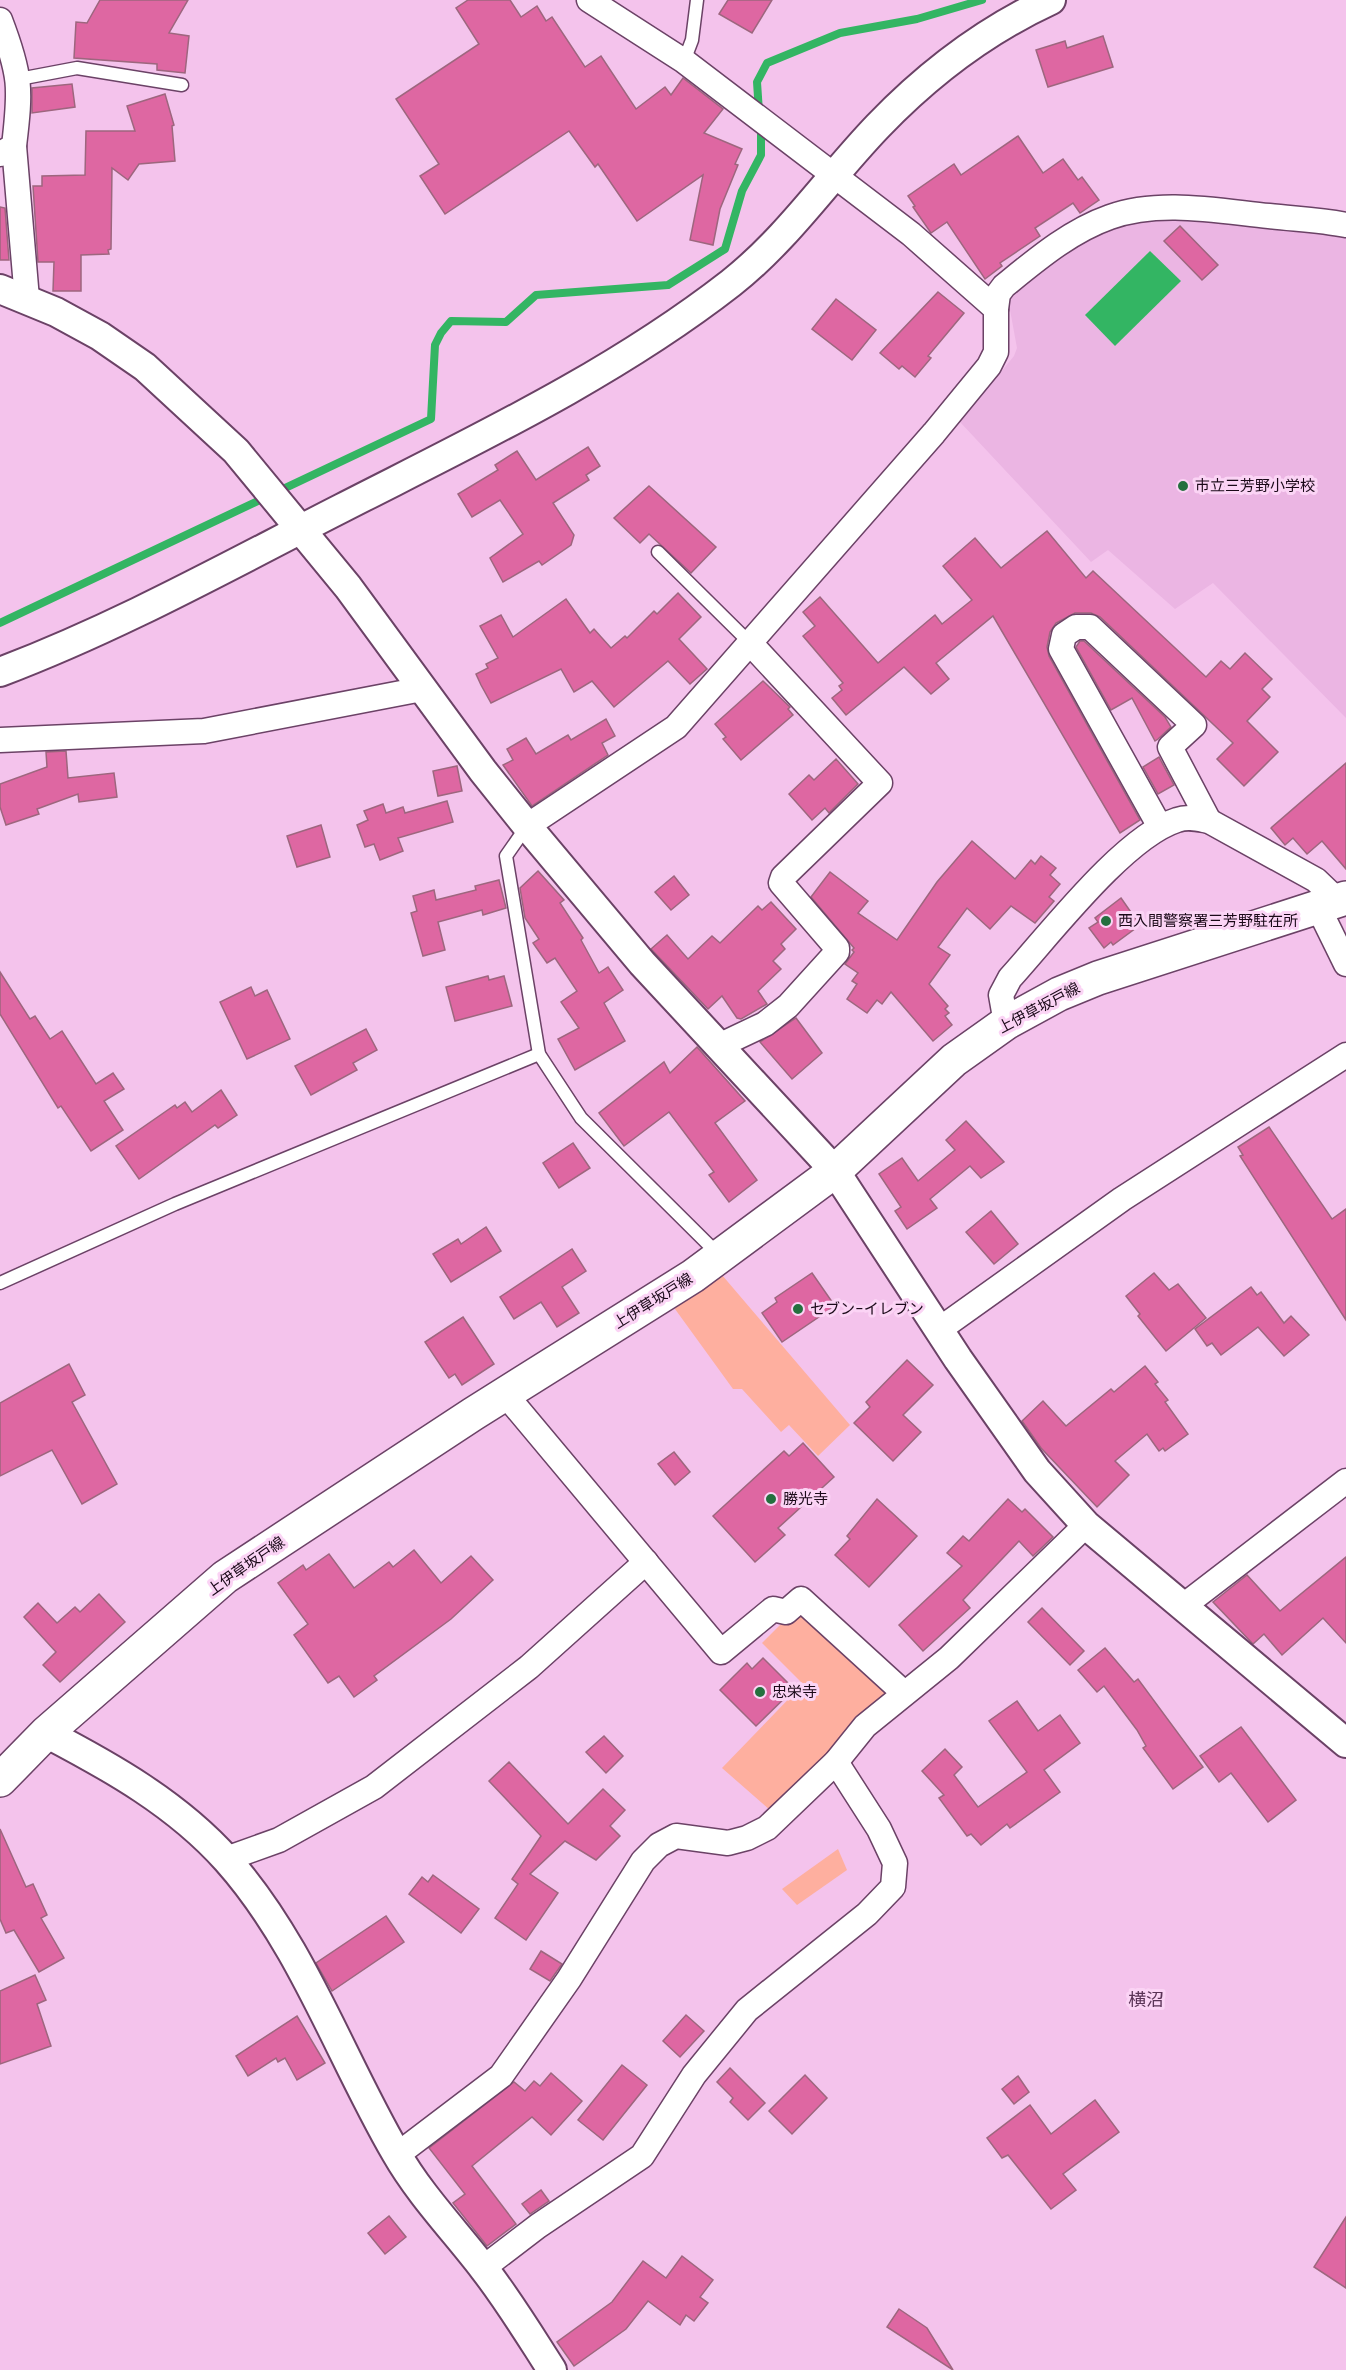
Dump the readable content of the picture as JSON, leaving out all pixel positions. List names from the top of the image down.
{
  "streets": {
    "main road": ["上伊草坂戸線"]
  },
  "districts": ["横沼"],
  "places": [
    "市立三芳野小学校",
    "西入間警察署三芳野駐在所",
    "セブン-イレブン",
    "勝光寺",
    "忠栄寺"
  ]
}
